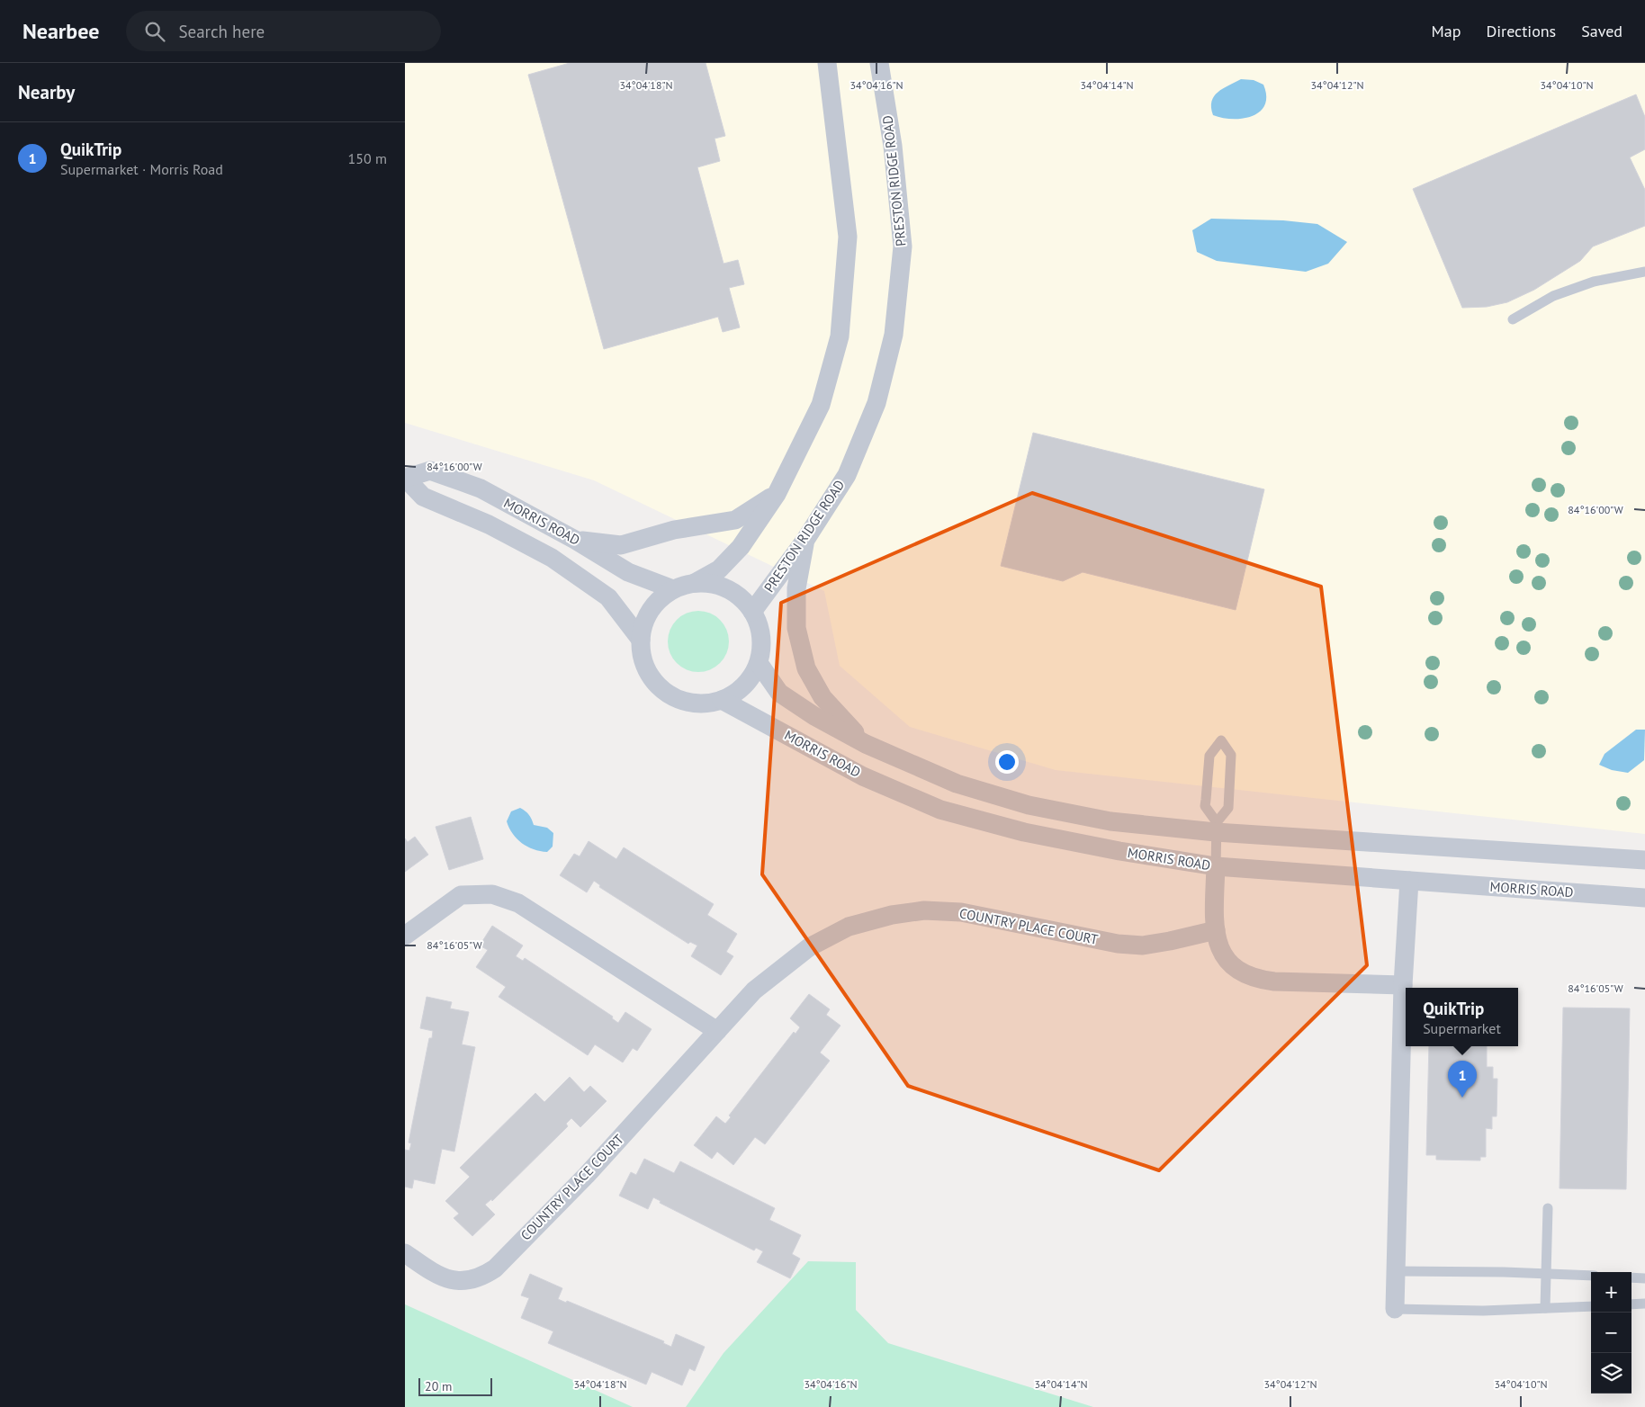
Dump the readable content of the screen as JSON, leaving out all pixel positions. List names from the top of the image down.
{
  "streets": {
    "street": ["PRESTON RIDGE ROAD", "MORRIS ROAD", "COUNTRY PLACE COURT"]
  },
  "crossings": [
    ["PRESTON RIDGE ROAD", "MORRIS ROAD"]
  ],
  "scale_bar": "20 m",
  "page": {
    "header": "Nearbee",
    "search": "Search here",
    "nav": ["Map", "Directions", "Saved"],
    "heading": "Nearby",
    "list": [
      {
        "mark": "1",
        "name": "QuikTrip",
        "note": "Supermarket · Morris Road",
        "value": "150 m"
      }
    ],
    "popup": ["QuikTrip", "Supermarket"],
    "pins": "1",
    "map_buttons": ["+", "−"],
    "scale": "20 m"
  },
  "coordinates": [
    "34°04'18\"N",
    "34°04'16\"N",
    "34°04'14\"N",
    "34°04'12\"N",
    "34°04'10\"N",
    "84°16'00\"W",
    "84°16'05\"W"
  ]
}
